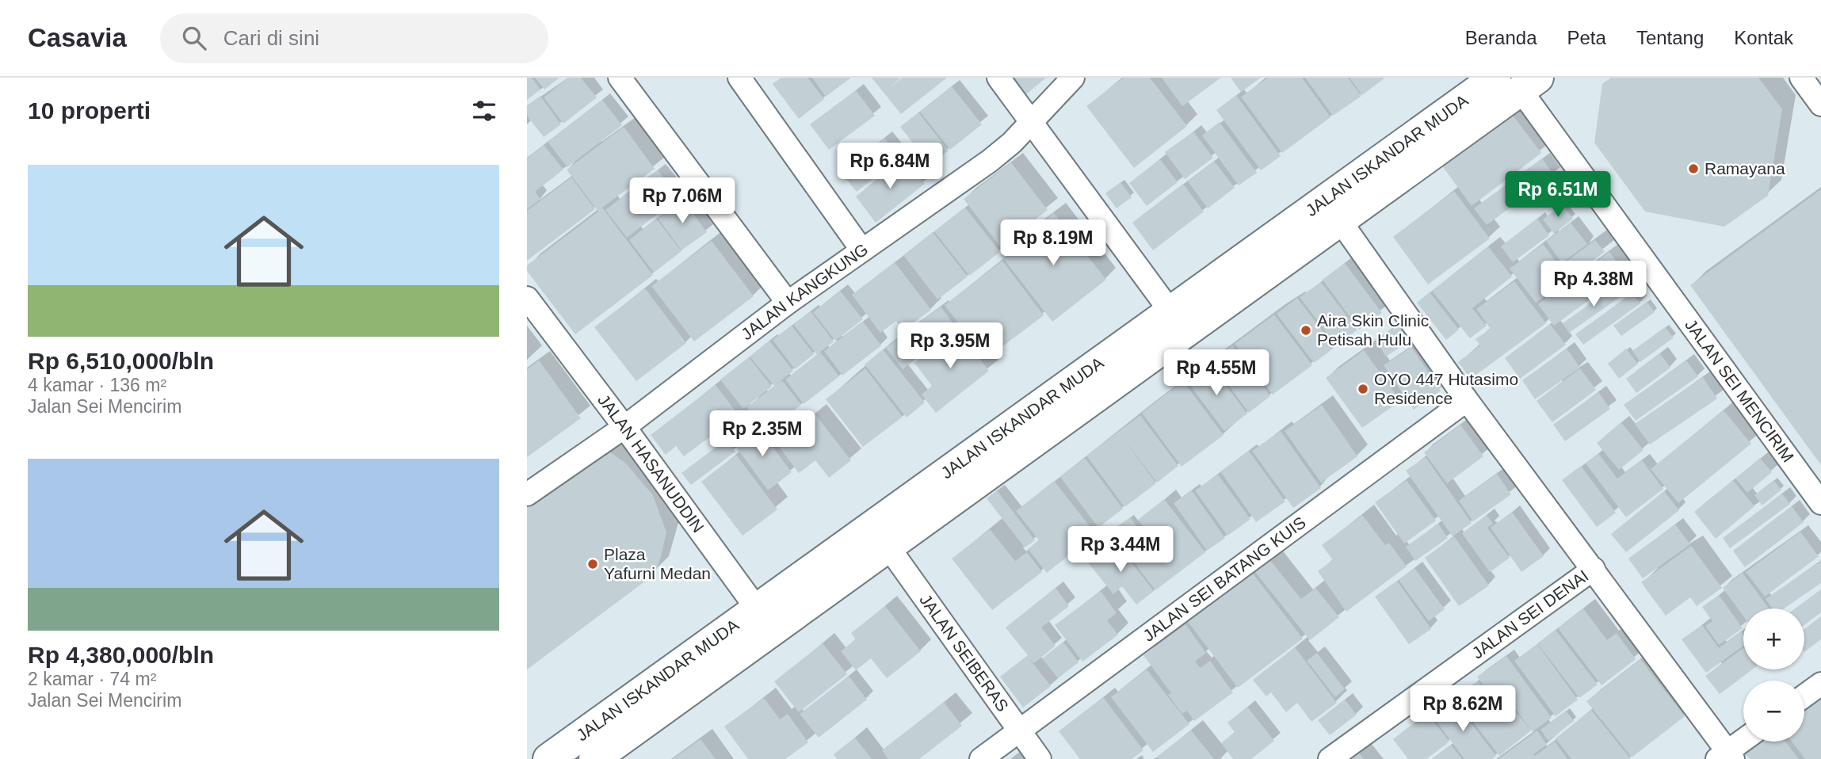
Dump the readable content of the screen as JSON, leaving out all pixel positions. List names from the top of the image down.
{
  "streets": {
    "main road": ["JALAN ISKANDAR MUDA"],
    "street": [
      "JALAN KANGKUNG",
      "JALAN SEI MENCIRIM",
      "JALAN HASANUDDIN",
      "JALAN SEI BATANG KUIS",
      "JALAN SEI DENAI",
      "JALAN SEIBERAS"
    ]
  },
  "crossings": [
    ["JALAN ISKANDAR MUDA", "JALAN SEI MENCIRIM"],
    ["JALAN ISKANDAR MUDA", "JALAN HASANUDDIN"],
    ["JALAN ISKANDAR MUDA", "JALAN SEIBERAS"],
    ["JALAN KANGKUNG", "JALAN HASANUDDIN"],
    ["JALAN SEI BATANG KUIS", "JALAN SEIBERAS"]
  ],
  "places": [
    "Ramayana",
    "Aira Skin Clinic Petisah Hulu",
    "OYO 447 Hutasimo Residence",
    "Plaza Yafurni Medan"
  ],
  "page": {
    "header": "Casavia",
    "search": "Cari di sini",
    "nav": [
      "Beranda",
      "Peta",
      "Tentang",
      "Kontak"
    ],
    "heading": "10 properti",
    "price": [
      "Rp 6.84M",
      "Rp 6.51M",
      "Rp 7.06M",
      "Rp 8.19M",
      "Rp 4.38M",
      "Rp 3.95M",
      "Rp 4.55M",
      "Rp 2.35M",
      "Rp 3.44M",
      "Rp 8.62M"
    ],
    "list": [
      {
        "name": "Rp 6,510,000/bln",
        "note": "4 kamar · 136 m² · Jalan Sei Mencirim"
      },
      {
        "name": "Rp 4,380,000/bln",
        "note": "2 kamar · 74 m² · Jalan Sei Mencirim"
      }
    ],
    "map_buttons": ["+", "−"]
  }
}
